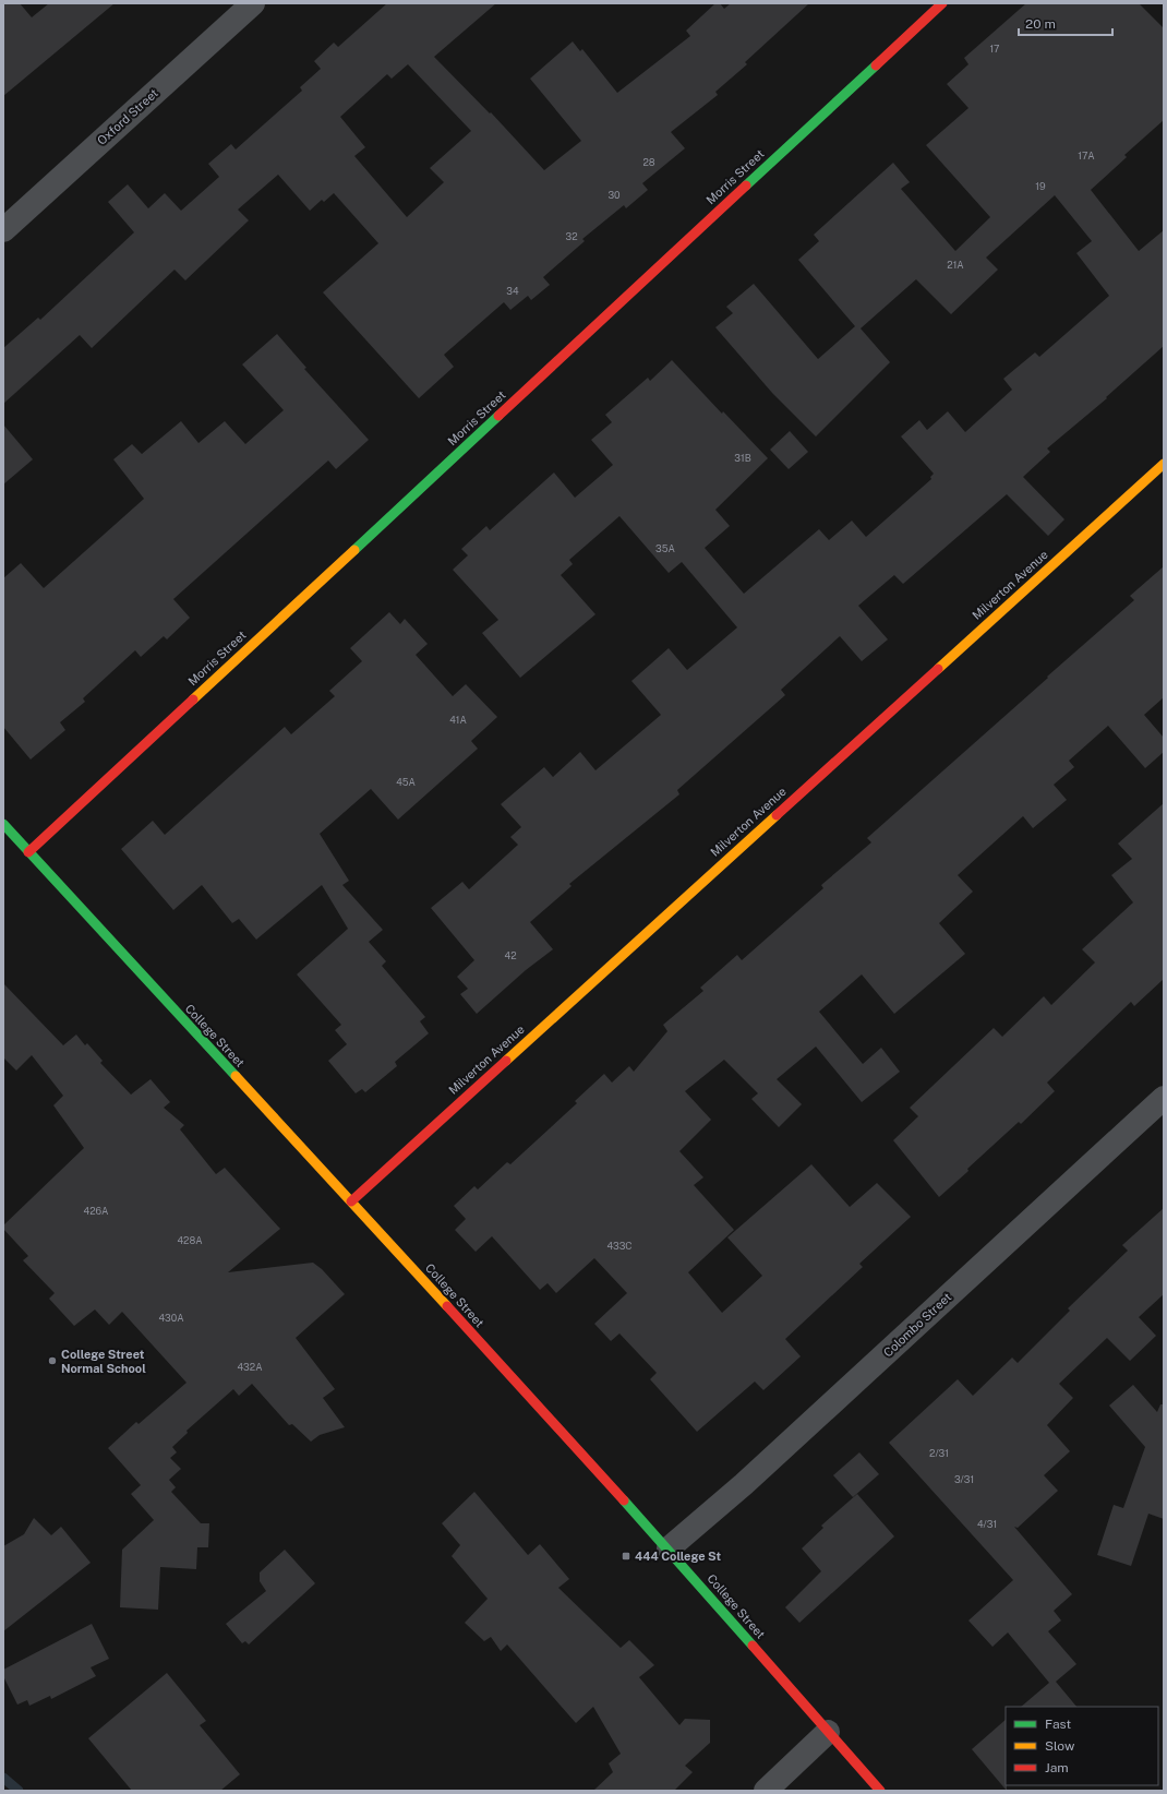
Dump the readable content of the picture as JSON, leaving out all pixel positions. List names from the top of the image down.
{
  "streets": {
    "street": [
      "Oxford Street",
      "Morris Street",
      "Milverton Avenue",
      "College Street",
      "Colombo Street"
    ]
  },
  "crossings": [
    ["Morris Street", "College Street"],
    ["Milverton Avenue", "College Street"],
    ["College Street", "Colombo Street"]
  ],
  "places": {
    "other": ["College Street Normal School"],
    "transit": ["444 College St"]
  },
  "house_numbers": [
    "17",
    "17A",
    "28",
    "19",
    "30",
    "32",
    "21A",
    "34",
    "31B",
    "35A",
    "41A",
    "45A",
    "42",
    "426A",
    "428A",
    "433C",
    "430A",
    "432A",
    "2/31",
    "3/31",
    "4/31"
  ],
  "legend": ["Fast", "Slow", "Jam"],
  "scale_bar": "20 m"
}
